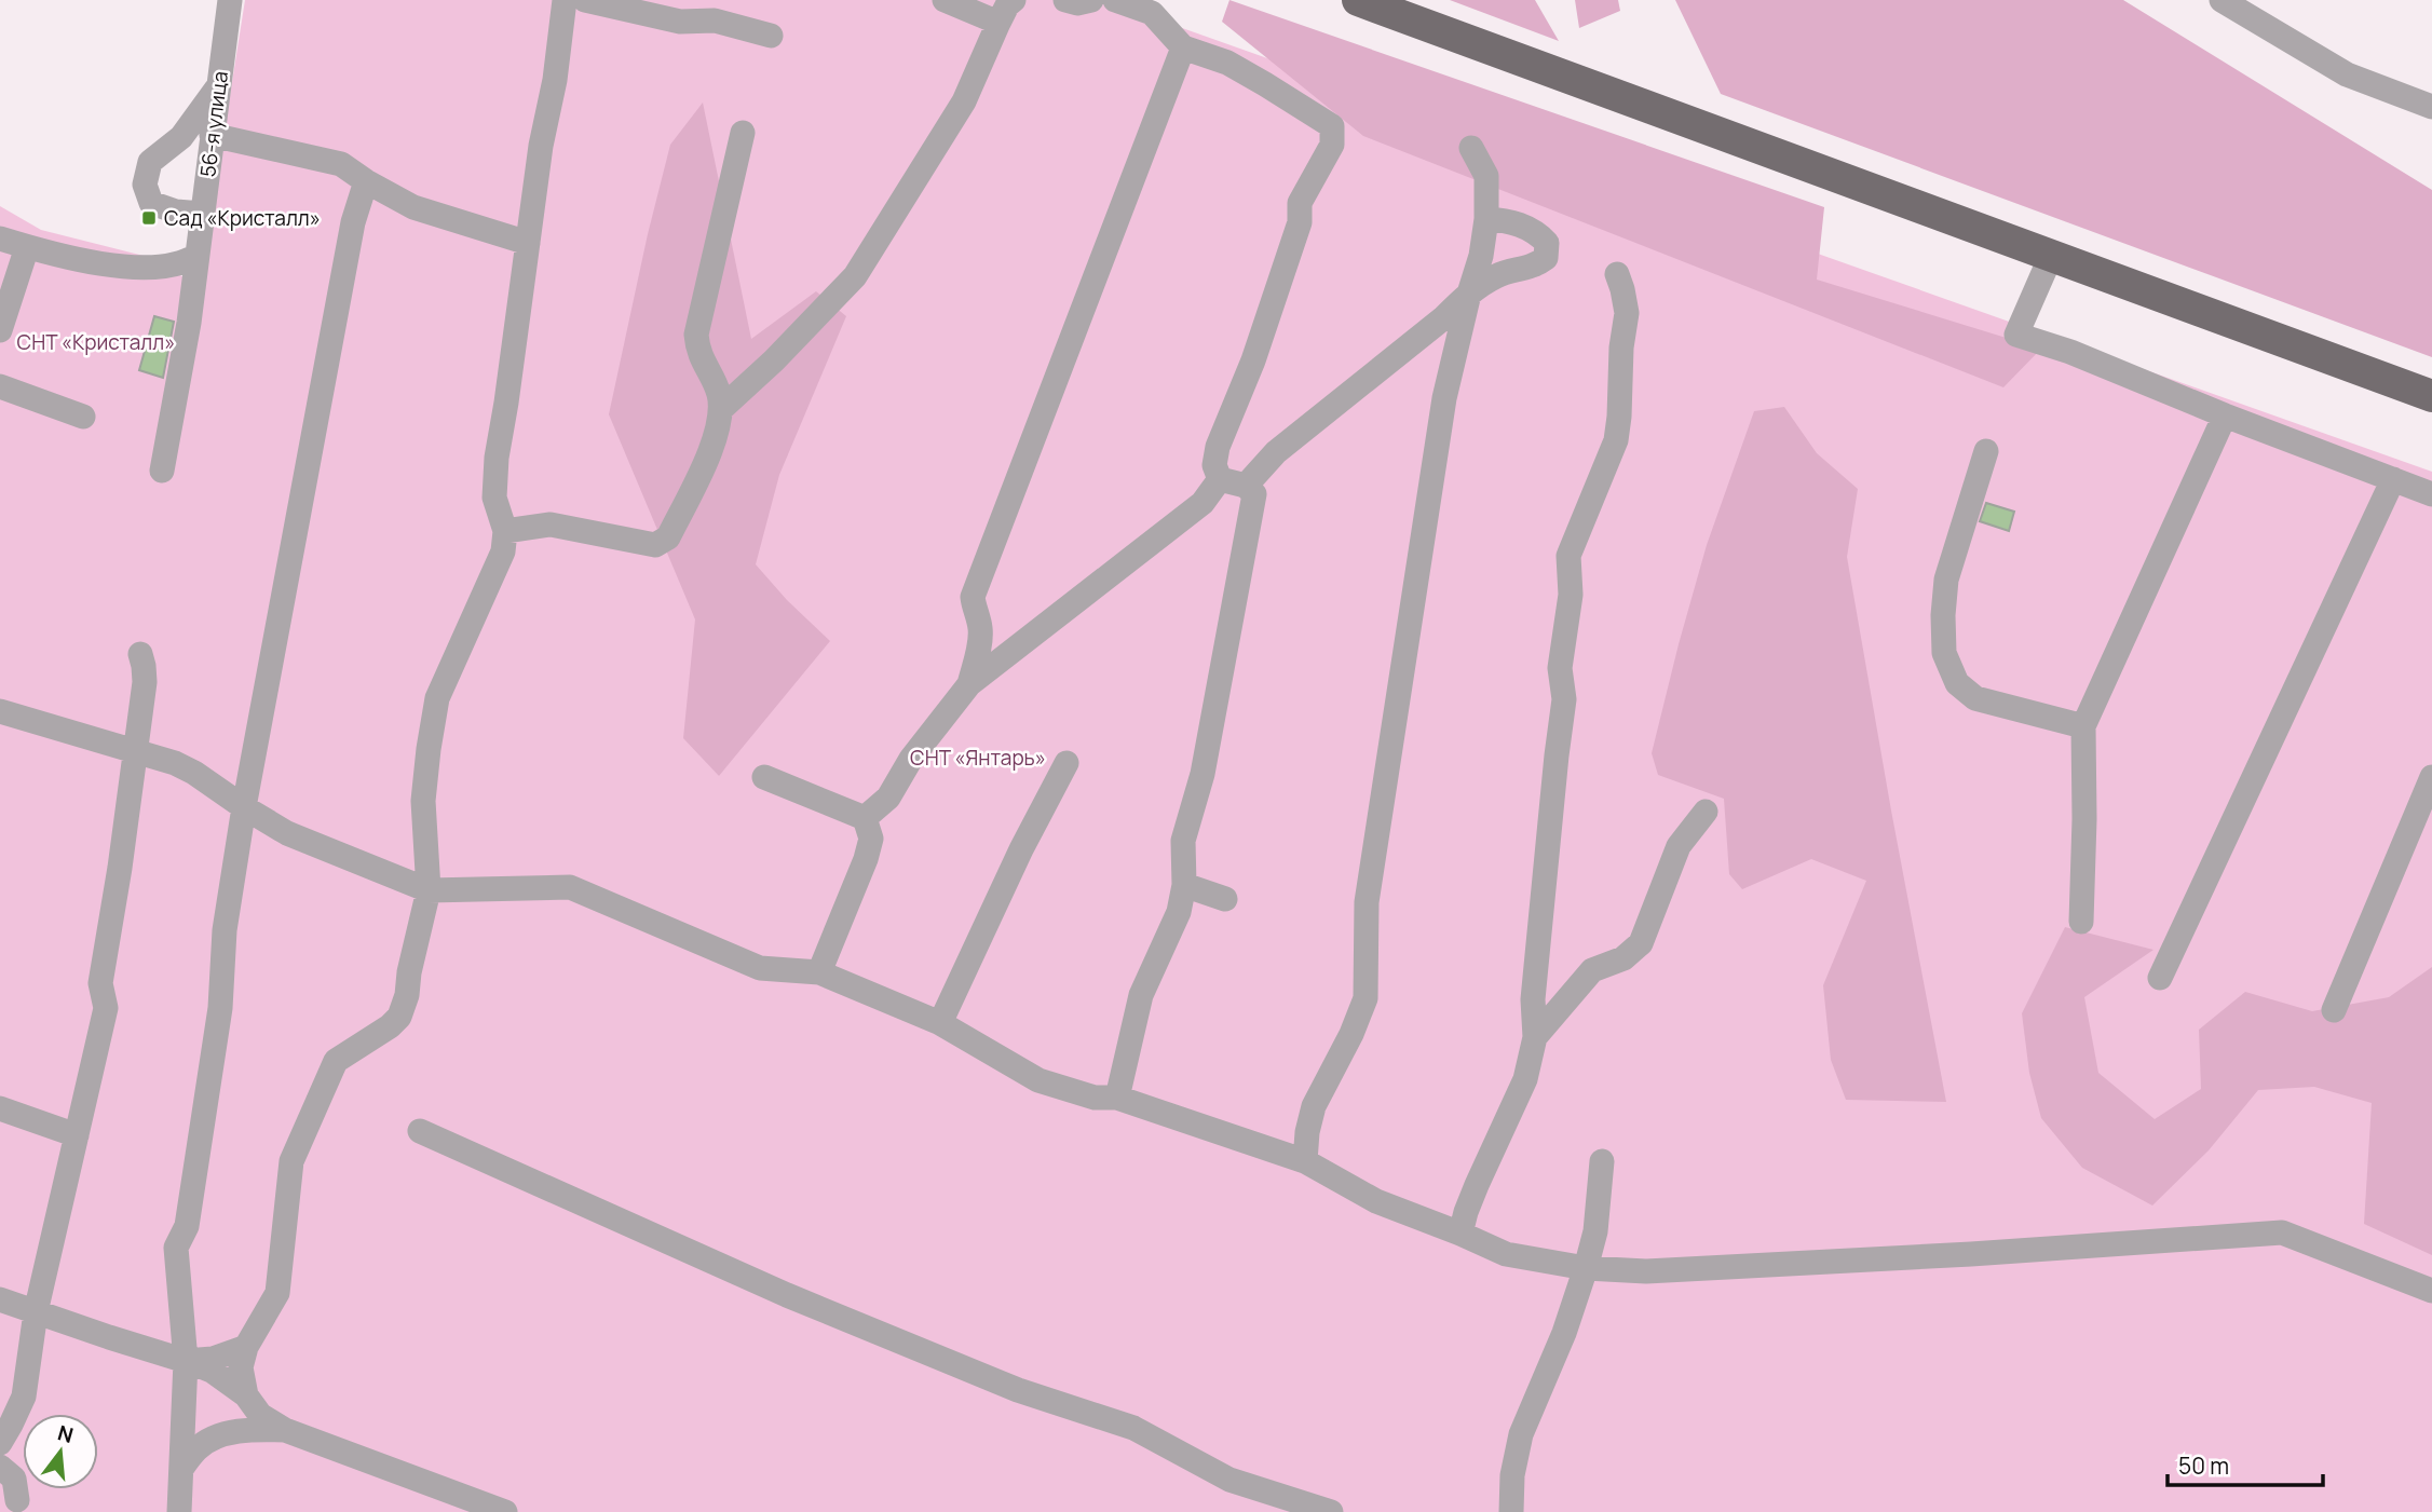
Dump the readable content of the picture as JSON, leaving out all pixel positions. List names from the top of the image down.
{
  "streets": {
    "street": ["56-я улица"]
  },
  "parks": ["СНТ «Кристалл»", "СНТ «Янтарь»"],
  "places": {
    "transit": ["Сад «Кристалл»"]
  },
  "scale_bar": "50 m",
  "north": "top"
}
